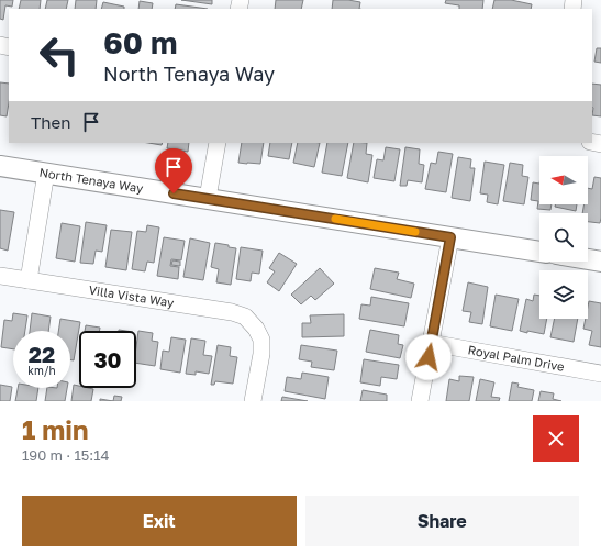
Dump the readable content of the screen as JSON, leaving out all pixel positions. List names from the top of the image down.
{
  "streets": {
    "main road": ["North Tenaya Way"],
    "street": ["Villa Vista Way", "Royal Palm Drive"]
  },
  "north": "left",
  "page": {
    "turn": ["60 m", "North Tenaya Way"],
    "then": "Then",
    "speed": "22 km/h",
    "limit": "30",
    "heading": ["1 min", "190 m · 15:14"],
    "buttons": ["Exit", "Share"]
  }
}
